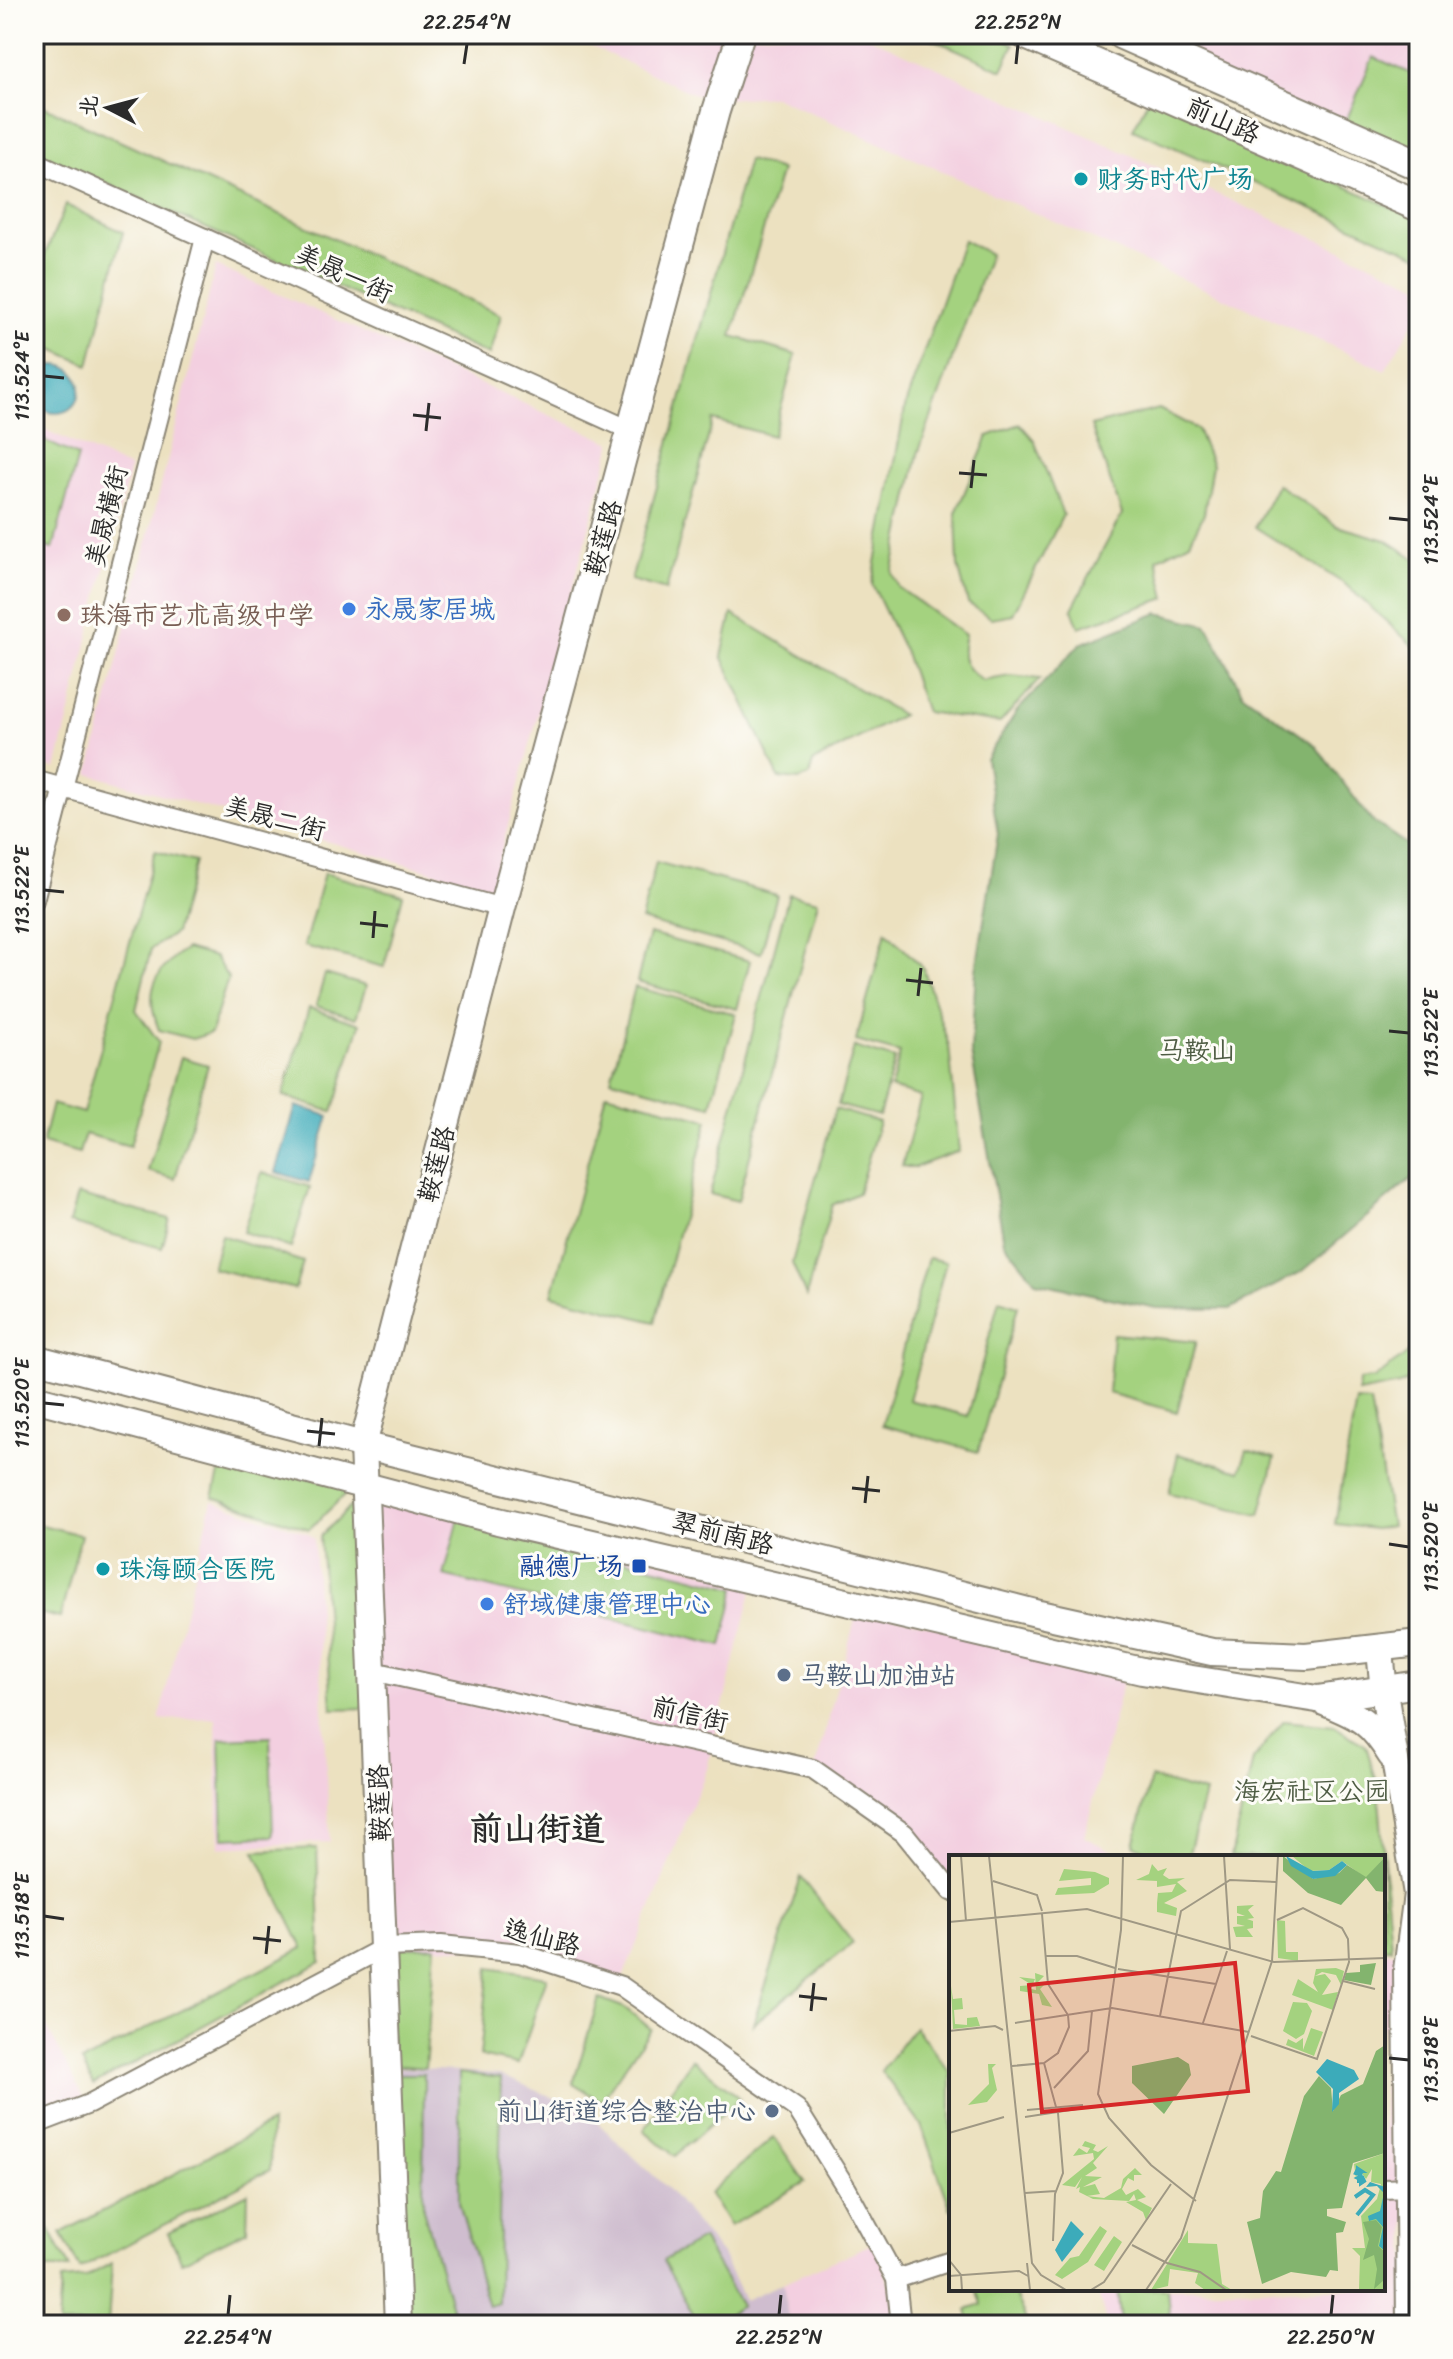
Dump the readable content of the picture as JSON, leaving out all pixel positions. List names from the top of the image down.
{
  "streets": {
    "main road": ["前山路", "鞍莲路", "翠前南路"],
    "street": [
      "美晟一街",
      "美晟橫街",
      "美晟二街",
      "前信街",
      "逸仙路"
    ]
  },
  "crossings": [
    ["美晟一街", "美晟橫街"],
    ["美晟一街", "鞍莲路"],
    ["美晟橫街", "美晟二街"],
    ["鞍莲路", "美晟二街"],
    ["鞍莲路", "翠前南路"],
    ["鞍莲路", "前信街"],
    ["鞍莲路", "逸仙路"]
  ],
  "districts": ["前山街道"],
  "parks": ["马鞍山", "海宏社区公园"],
  "places": {
    "other": [
      "财务时代广场",
      "永晟家居城",
      "珠海市艺术高级中学",
      "珠海颐合医院",
      "舒域健康管理中心",
      "马鞍山加油站",
      "前山街道综合整治中心"
    ],
    "transit": ["融德广场"]
  },
  "north": "left",
  "coordinates": [
    "22.254°N",
    "22.252°N",
    "113.524°E",
    "113.522°E",
    "113.520°E",
    "113.518°E",
    "22.250°N"
  ]
}
